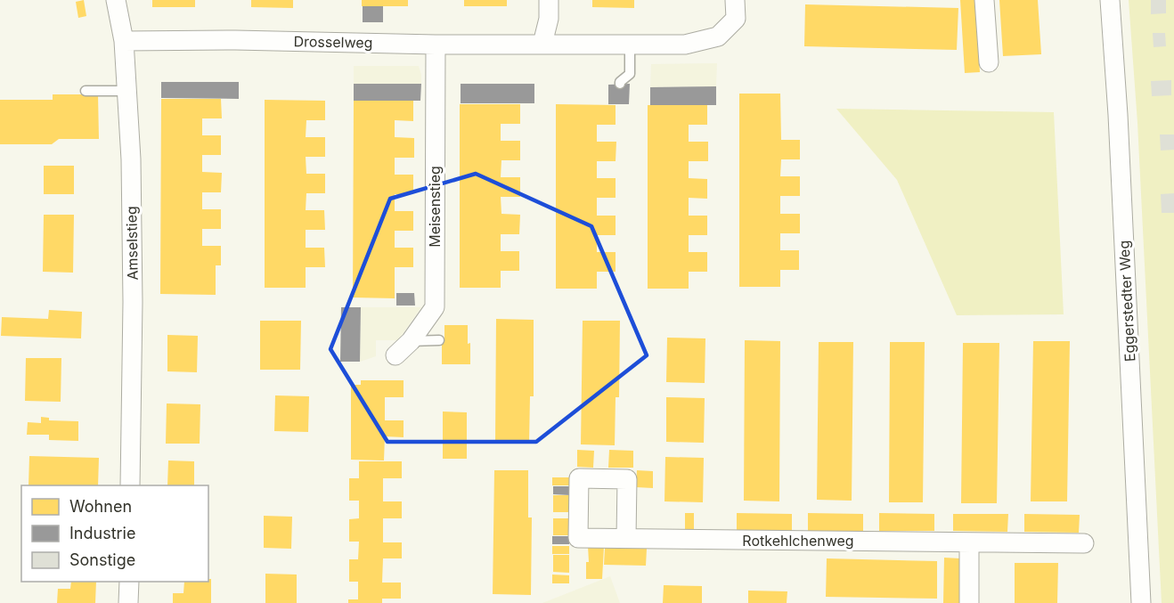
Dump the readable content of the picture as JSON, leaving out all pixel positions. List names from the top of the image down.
{
  "streets": {
    "street": [
      "Drosselweg",
      "Meisenstieg",
      "Amselstieg",
      "Eggerstedter Weg",
      "Rotkehlchenweg"
    ]
  },
  "crossings": [
    ["Drosselweg", "Meisenstieg"],
    ["Drosselweg", "Amselstieg"]
  ],
  "legend": ["Wohnen", "Industrie", "Sonstige"]
}
